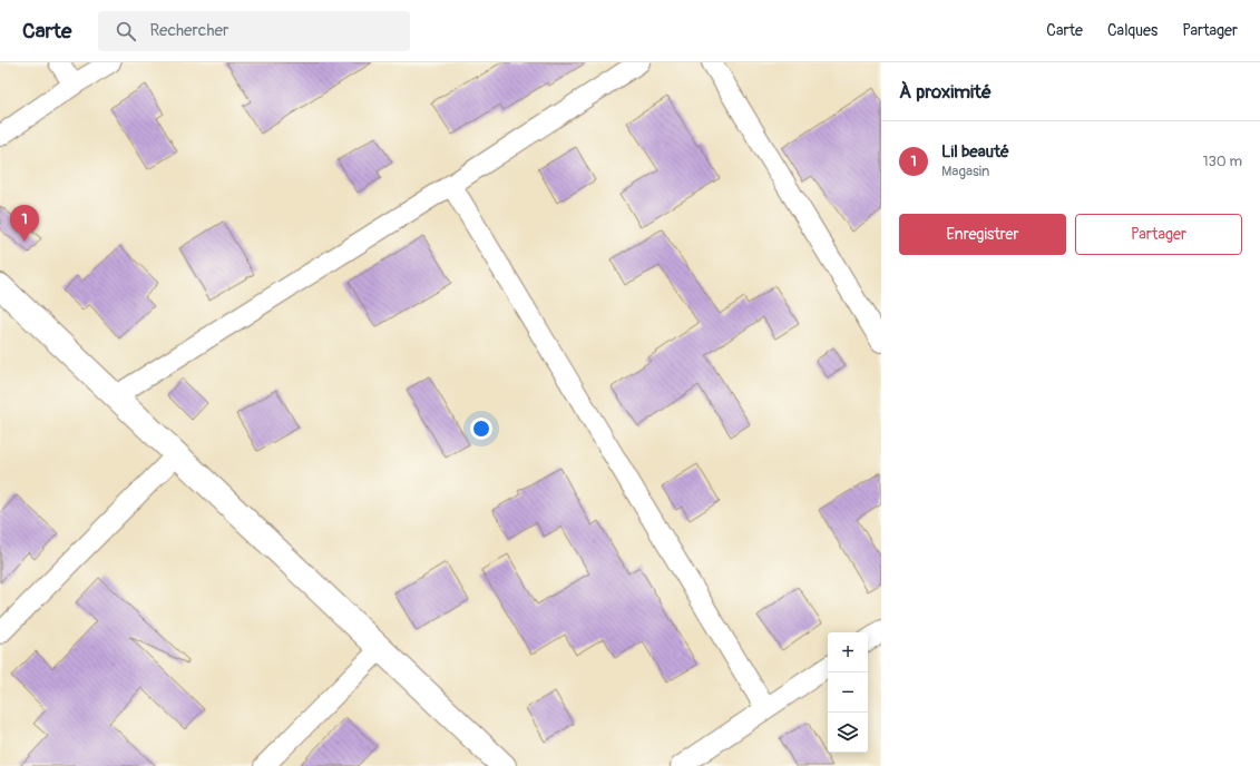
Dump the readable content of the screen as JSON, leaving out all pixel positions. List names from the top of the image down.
{
  "page": {
    "header": "Carte",
    "search": "Rechercher",
    "nav": ["Carte", "Calques", "Partager"],
    "heading": "À proximité",
    "list": [
      {
        "mark": "1",
        "name": "Lil beauté",
        "note": "Magasin",
        "value": "130 m"
      }
    ],
    "buttons": ["Enregistrer", "Partager"],
    "pins": "1",
    "map_buttons": ["+", "−"]
  }
}
